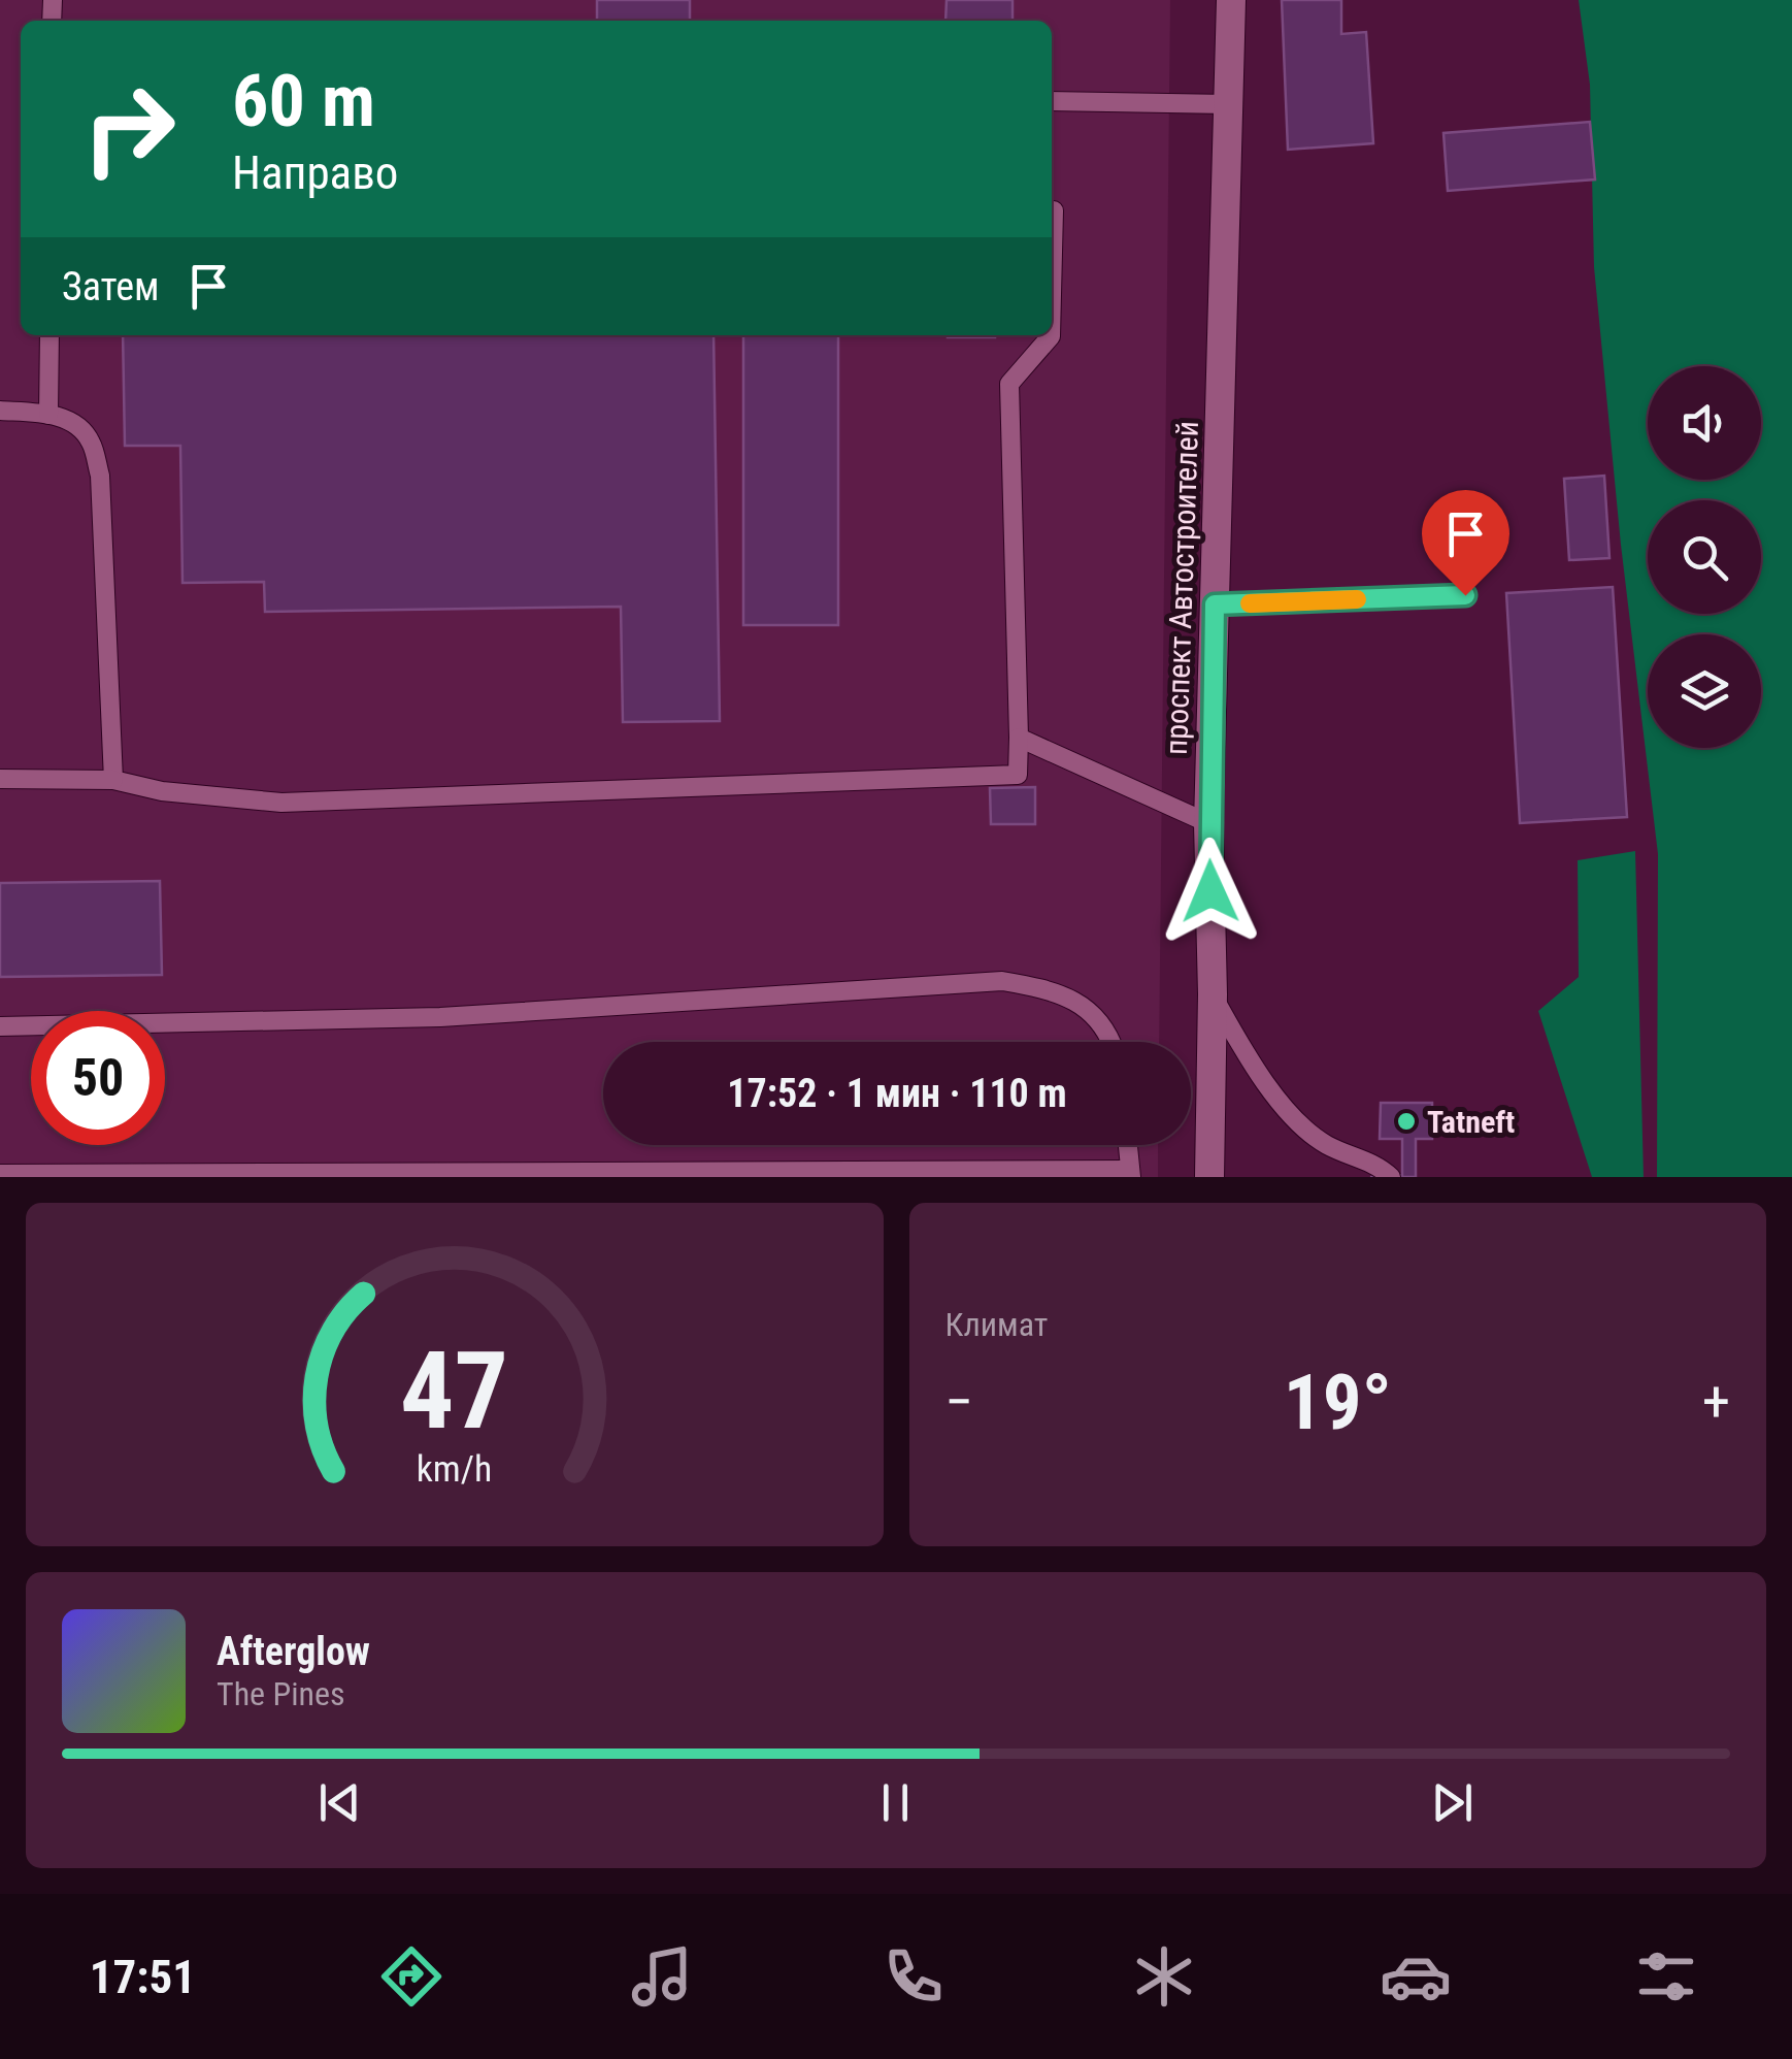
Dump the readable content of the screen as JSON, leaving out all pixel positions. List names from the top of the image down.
{
  "streets": {
    "main road": ["проспект Автостроителей"]
  },
  "places": ["Tatneft"],
  "page": {
    "turn": ["60 m", "Направо"],
    "then": "Затем",
    "limit": "50",
    "trip": "17:52 · 1 мин · 110 m",
    "tile": "Климат",
    "heat": ["−", "19°", "+"],
    "song": ["Afterglow", "The Pines"],
    "tabs": "17:51",
    "gauge": ["47", "km/h"]
  }
}
